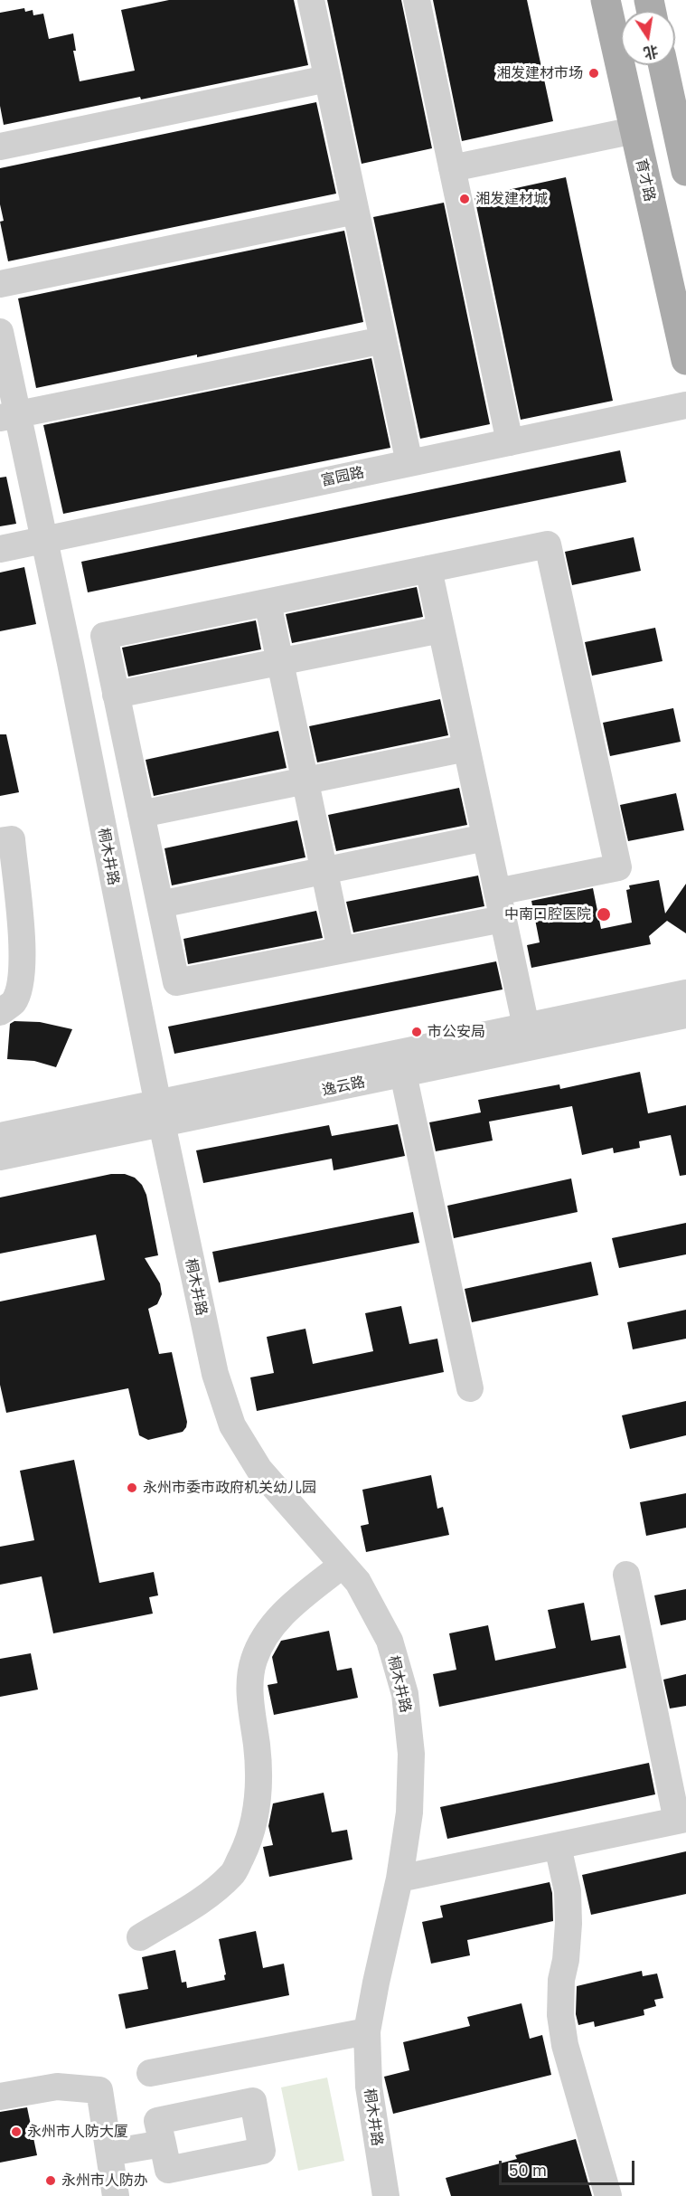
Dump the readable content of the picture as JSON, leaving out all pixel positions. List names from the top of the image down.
{
  "streets": {
    "main road": ["育才路"],
    "street": ["富园路", "桐木井路", "逸云路"]
  },
  "crossings": [
    ["富园路", "桐木井路"],
    ["桐木井路", "逸云路"]
  ],
  "places": [
    "湘发建材市场",
    "湘发建材城",
    "中南口腔医院",
    "市公安局",
    "永州市委市政府机关幼儿园",
    "永州市人防大厦",
    "永州市人防办"
  ],
  "scale_bar": "50 m",
  "north": "bottom"
}
